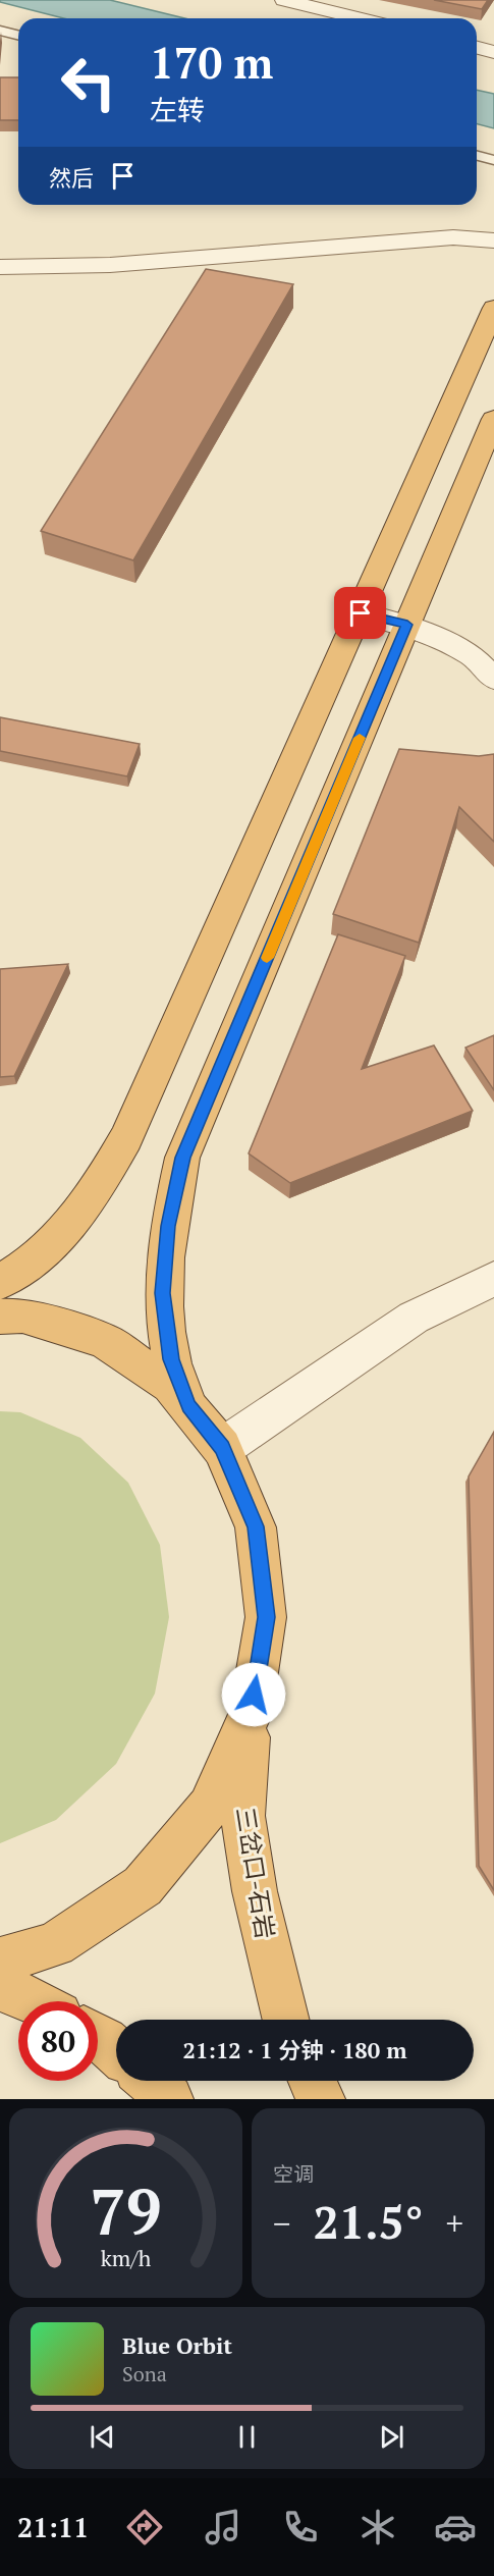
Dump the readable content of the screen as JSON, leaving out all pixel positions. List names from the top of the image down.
{
  "streets": {
    "highway": ["三岔口-石岩"]
  },
  "page": {
    "turn": ["170 m", "左转"],
    "then": "然后",
    "limit": "80",
    "trip": "21:12 · 1 分钟 · 180 m",
    "tile": "空调",
    "heat": ["−", "21.5°", "+"],
    "song": ["Blue Orbit", "Sona"],
    "tabs": "21:11",
    "gauge": ["79", "km/h"]
  }
}
